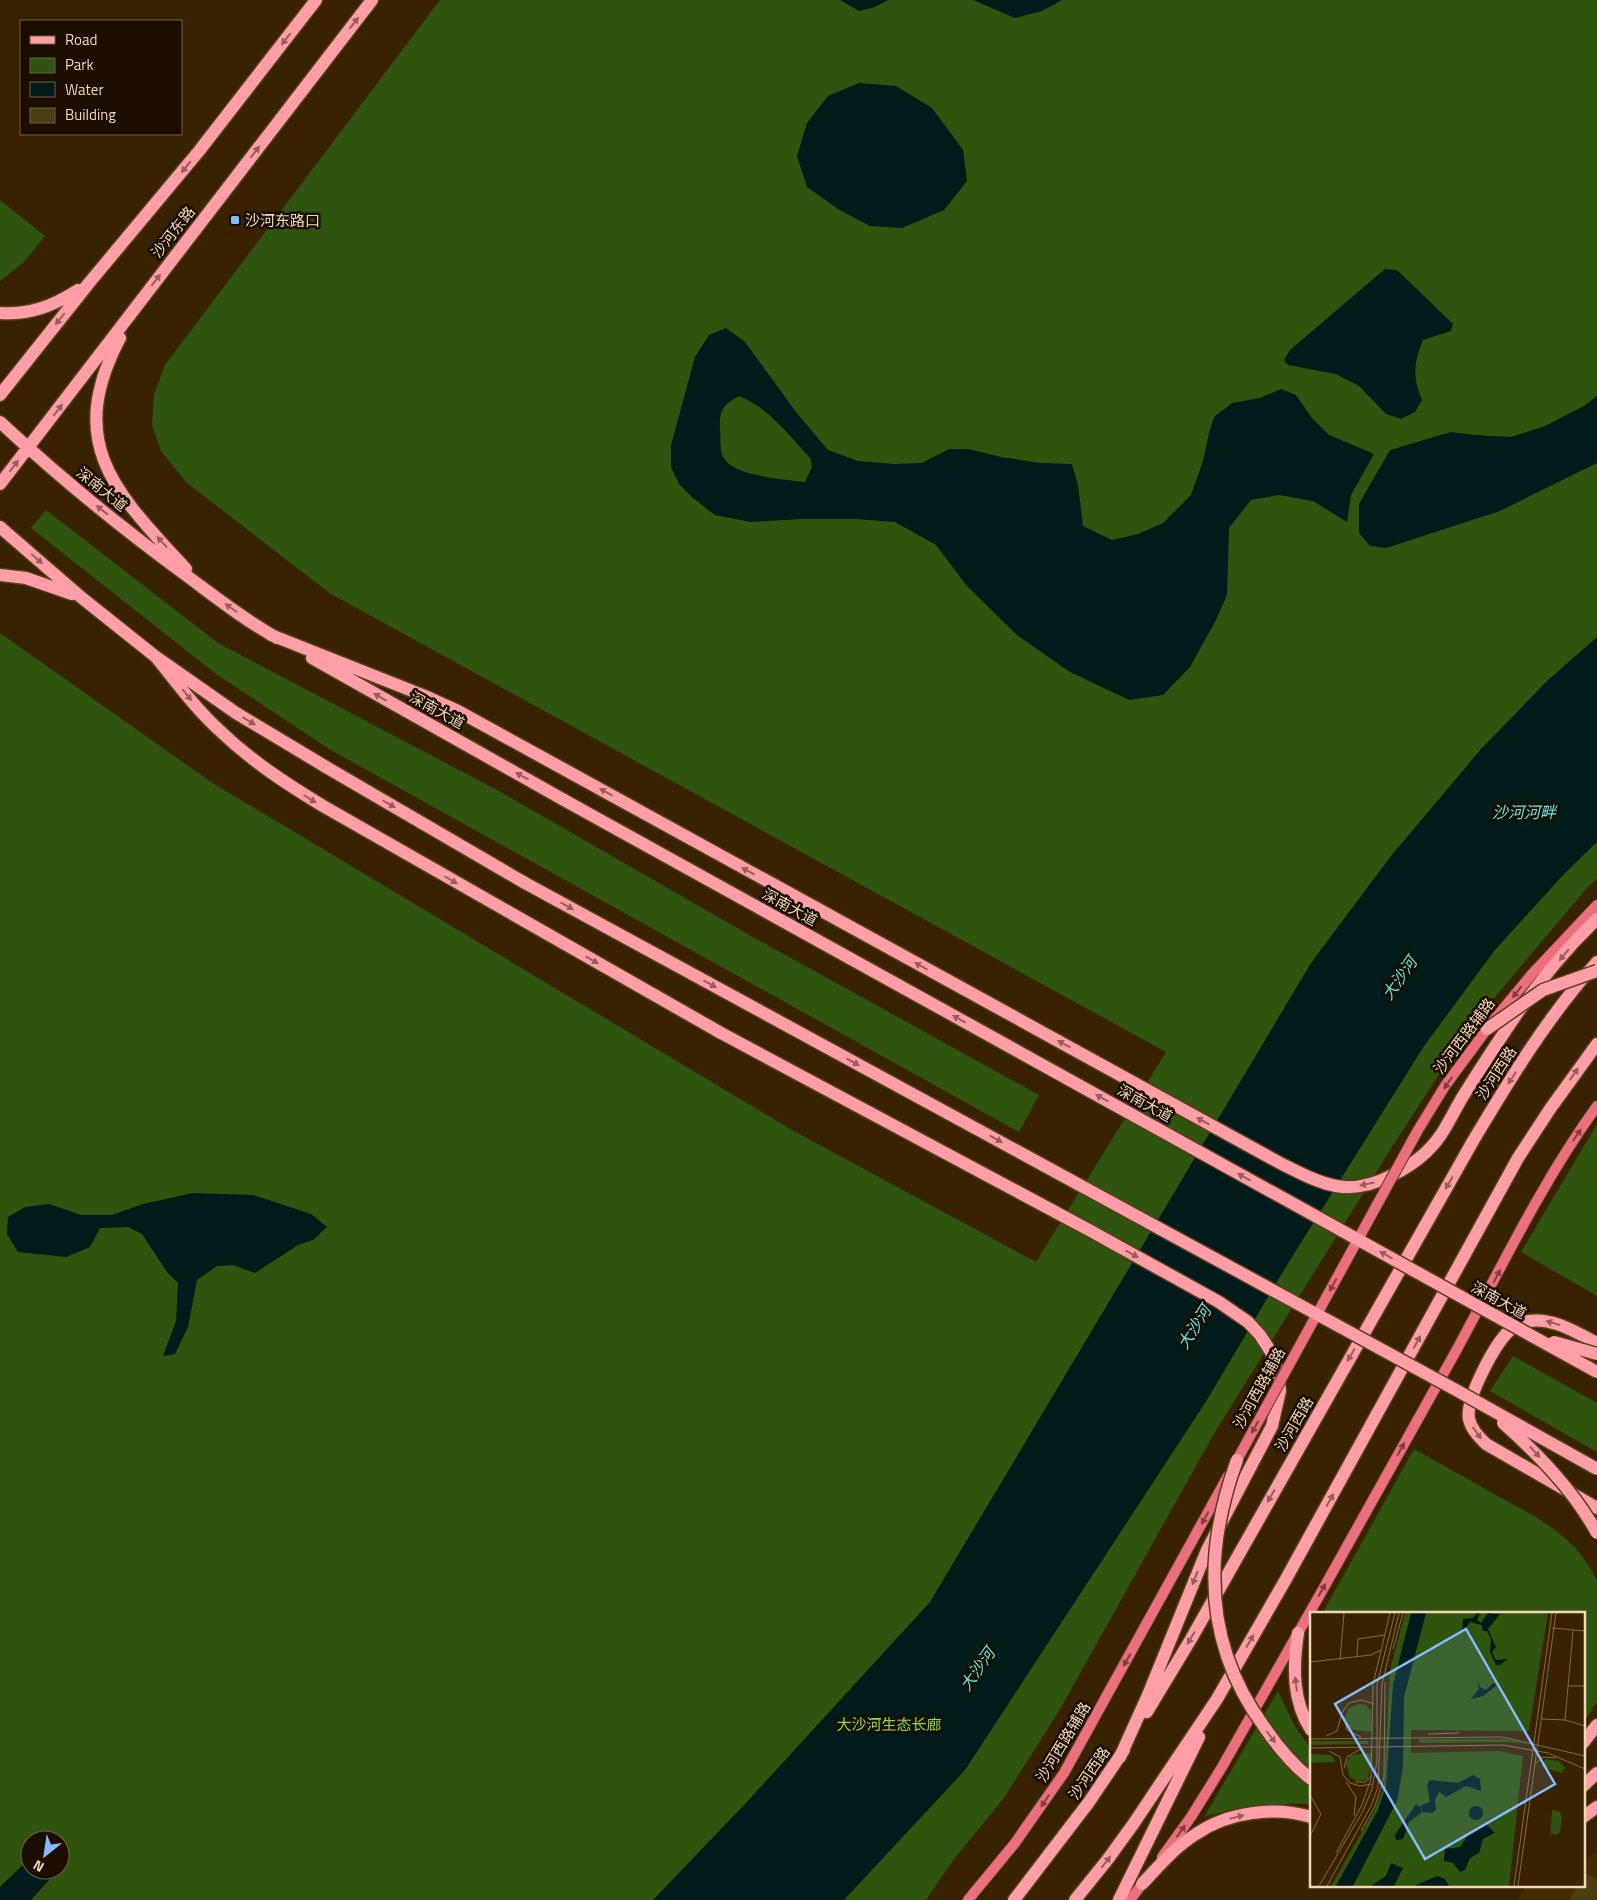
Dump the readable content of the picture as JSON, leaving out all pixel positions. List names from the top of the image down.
{
  "streets": {
    "main road": [
      "沙河东路",
      "深南大道",
      "沙河西路辅路",
      "沙河西路"
    ]
  },
  "crossings": [
    ["沙河东路", "深南大道"]
  ],
  "one_way": ["沙河西路辅路"],
  "water": ["沙河河畔", "大沙河"],
  "parks": ["大沙河生态长廊"],
  "places": {
    "transit": ["沙河东路口"]
  },
  "legend": [
    "Road",
    "Park",
    "Water",
    "Building"
  ],
  "north": "bottom left"
}
